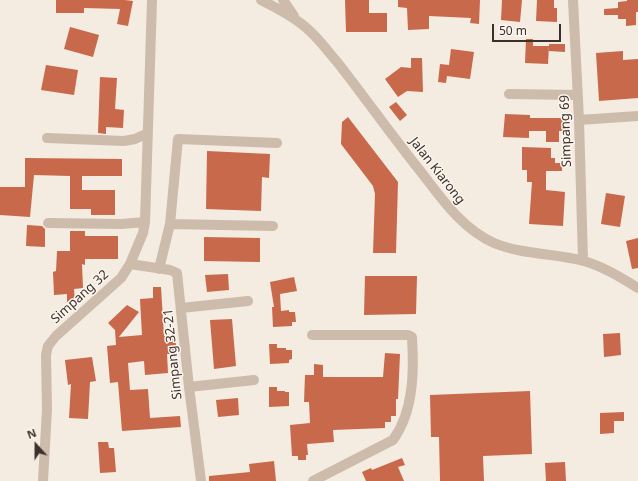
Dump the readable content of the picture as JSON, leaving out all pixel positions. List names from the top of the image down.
{
  "streets": {
    "street": [
      "Simpang 69",
      "Jalan Kiarong",
      "Simpang 32",
      "Simpang 32-21"
    ]
  },
  "crossings": [
    ["Simpang 69", "Jalan Kiarong"],
    ["Simpang 32", "Simpang 32-21"]
  ],
  "scale_bar": "50 m",
  "north": "top"
}
